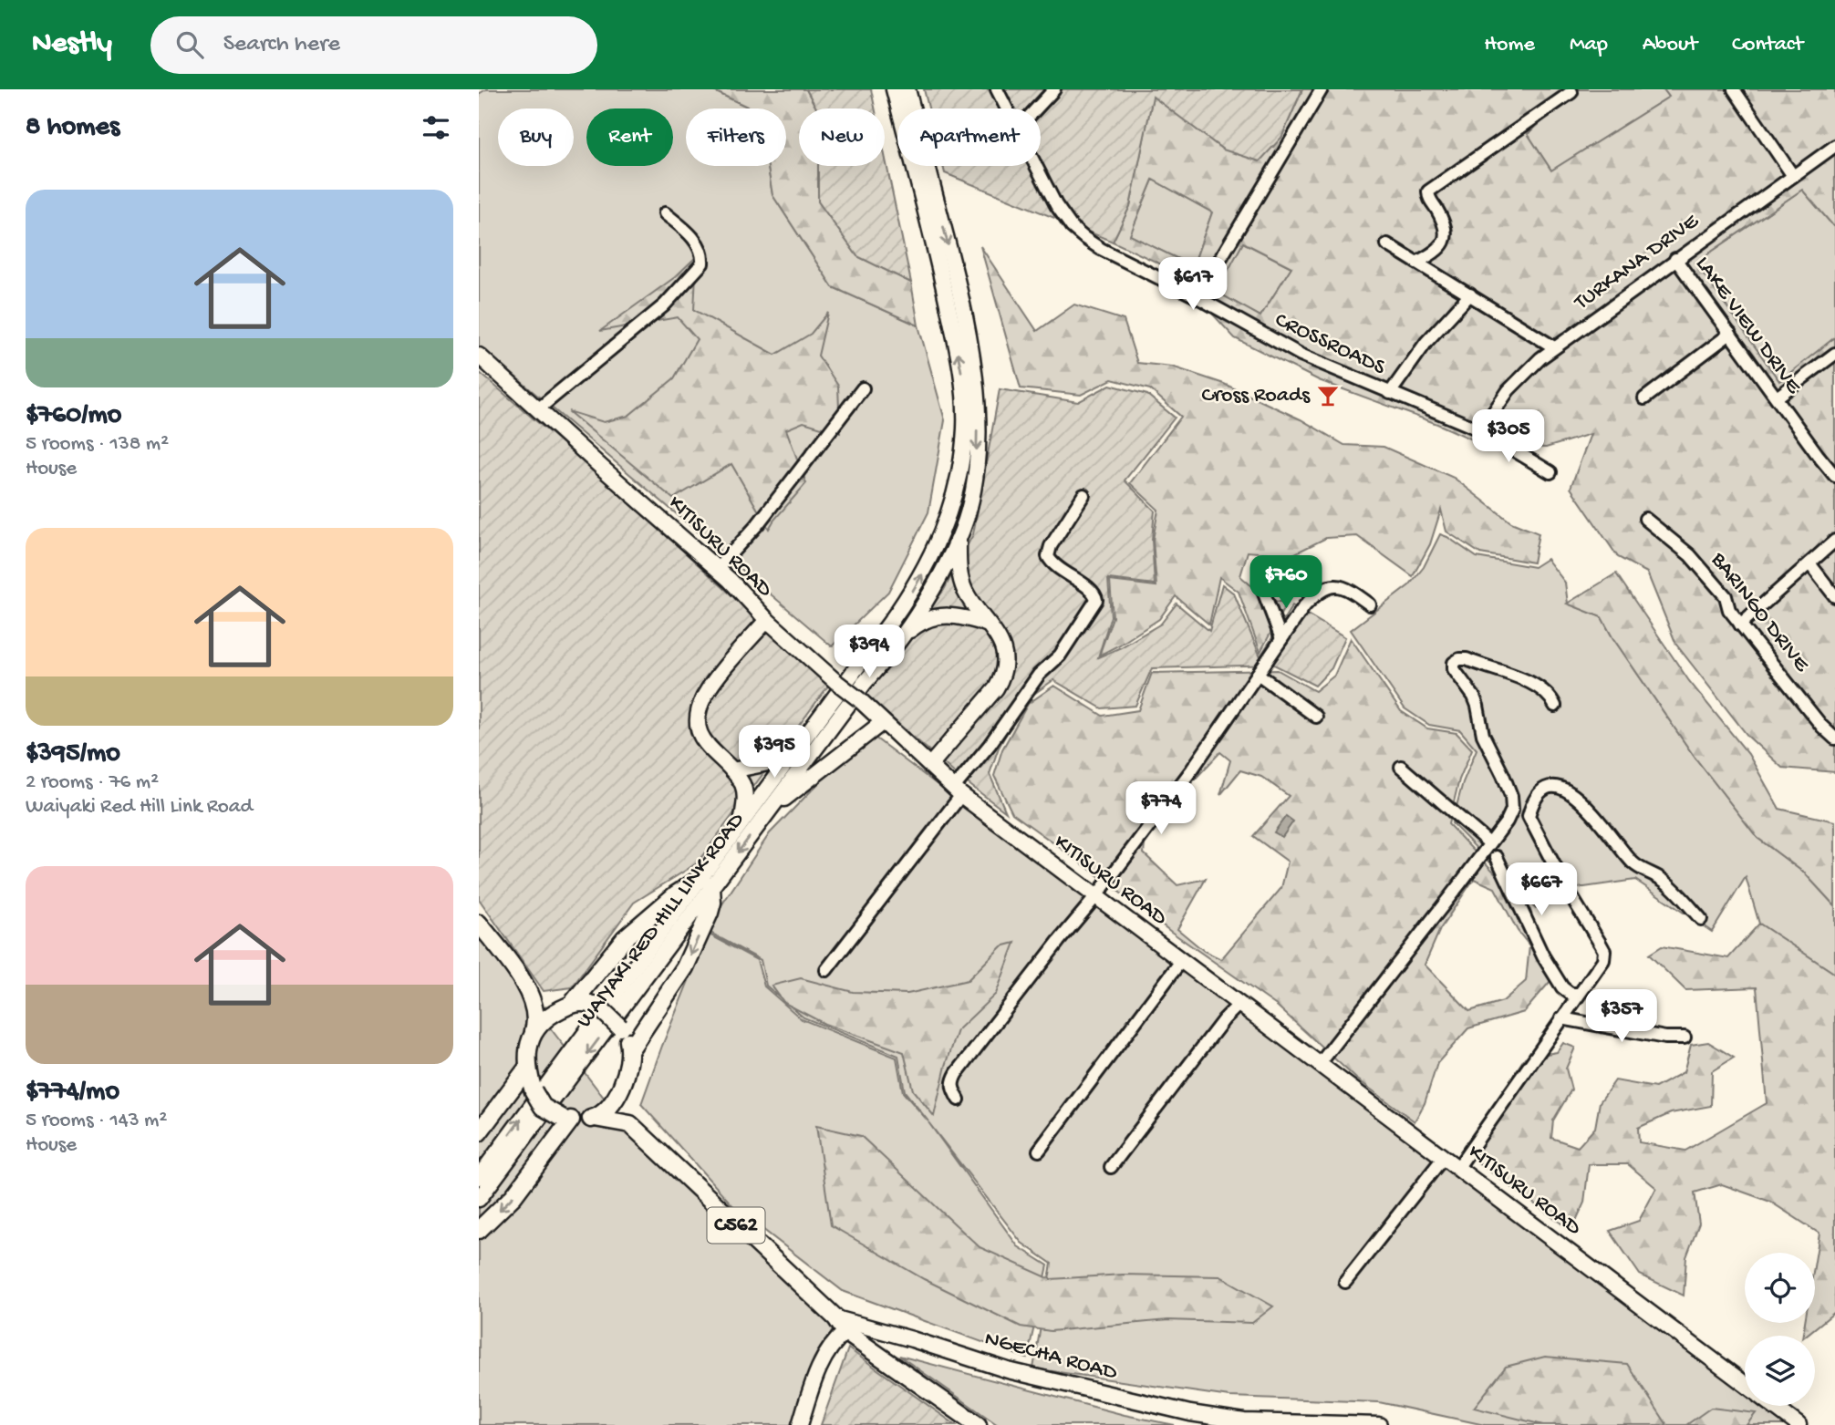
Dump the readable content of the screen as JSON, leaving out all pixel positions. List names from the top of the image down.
{
  "streets": {
    "main road": [
      "KITISURU ROAD",
      "WAIYAKI RED HILL LINK ROAD",
      "C562",
      "NGECHA ROAD"
    ],
    "street": [
      "TURKANA DRIVE",
      "LAKE VIEW DRIVE",
      "CROSSROADS",
      "BARINGO DRIVE"
    ]
  },
  "crossings": [
    ["TURKANA DRIVE", "LAKE VIEW DRIVE"],
    ["TURKANA DRIVE", "CROSSROADS"],
    ["C562", "NGECHA ROAD"]
  ],
  "places": {
    "bar": ["Cross Roads"]
  },
  "page": {
    "header": "Nestly",
    "search": "Search here",
    "nav": [
      "Home",
      "Map",
      "About",
      "Contact"
    ],
    "heading": "8 homes",
    "chip": [
      "Buy",
      "Rent",
      "Filters",
      "New",
      "Apartment"
    ],
    "list": [
      {
        "name": "$760/mo",
        "note": "5 rooms · 138 m² · House"
      },
      {
        "name": "$395/mo",
        "note": "2 rooms · 76 m² · Waiyaki Red Hill Link Road"
      },
      {
        "name": "$774/mo",
        "note": "5 rooms · 143 m² · House"
      }
    ],
    "price": [
      "$617",
      "$305",
      "$760",
      "$394",
      "$395",
      "$774",
      "$667",
      "$357"
    ]
  }
}
